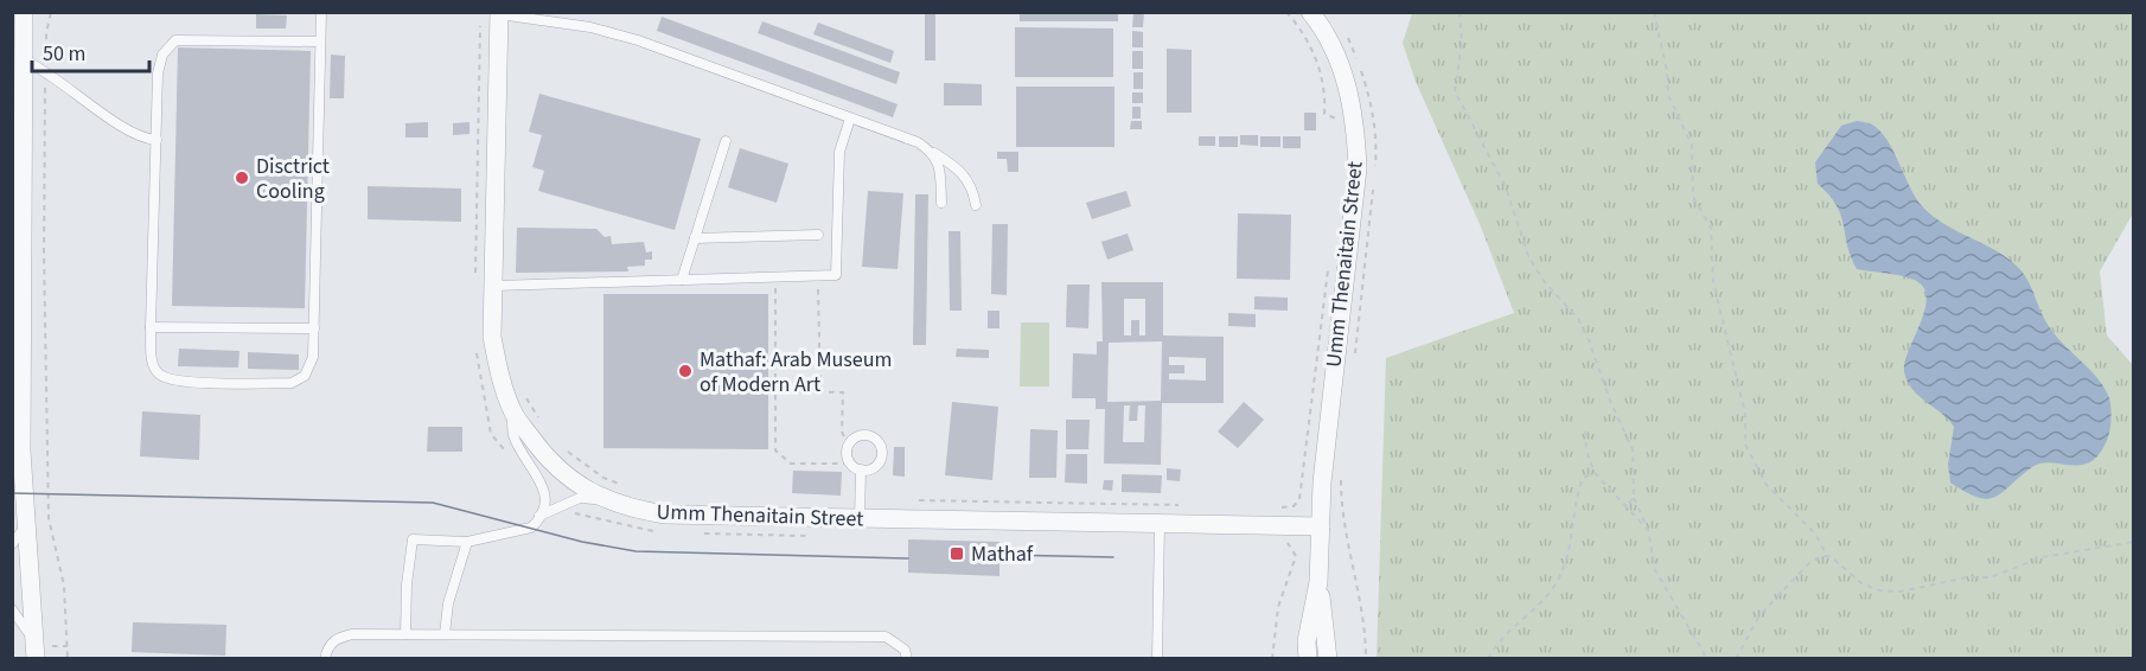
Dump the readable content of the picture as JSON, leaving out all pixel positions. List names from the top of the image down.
{
  "streets": {
    "street": ["Umm Thenaitain Street"]
  },
  "places": {
    "other": ["Disctrict Cooling", "Mathaf: Arab Museum of Modern Art"],
    "transit": ["Mathaf"]
  },
  "scale_bar": "50 m"
}
